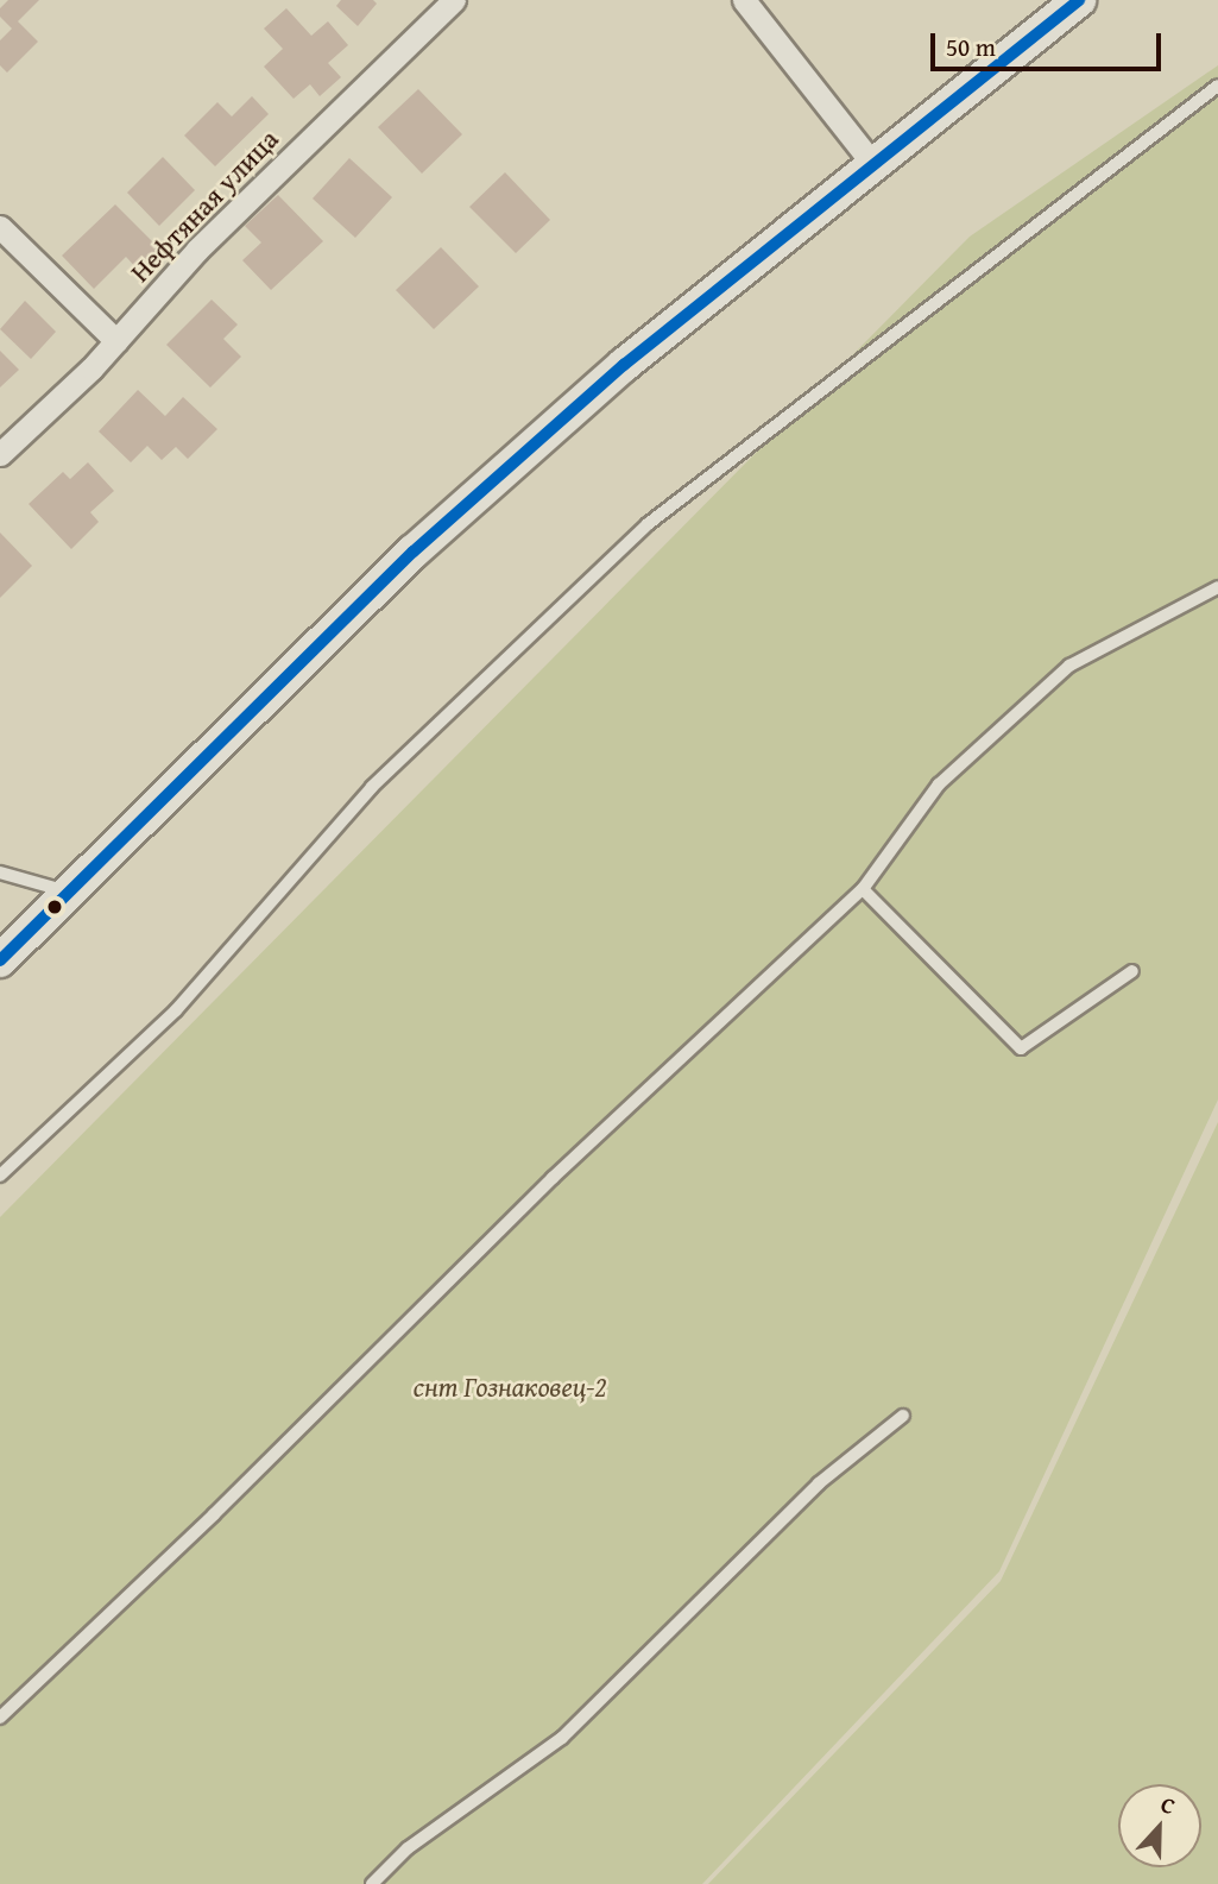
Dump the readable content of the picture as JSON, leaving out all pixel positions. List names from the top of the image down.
{
  "streets": {
    "street": ["Нефтяная улица"]
  },
  "parks": ["снт Гознаковец-2"],
  "scale_bar": "50 m",
  "north": "top"
}
